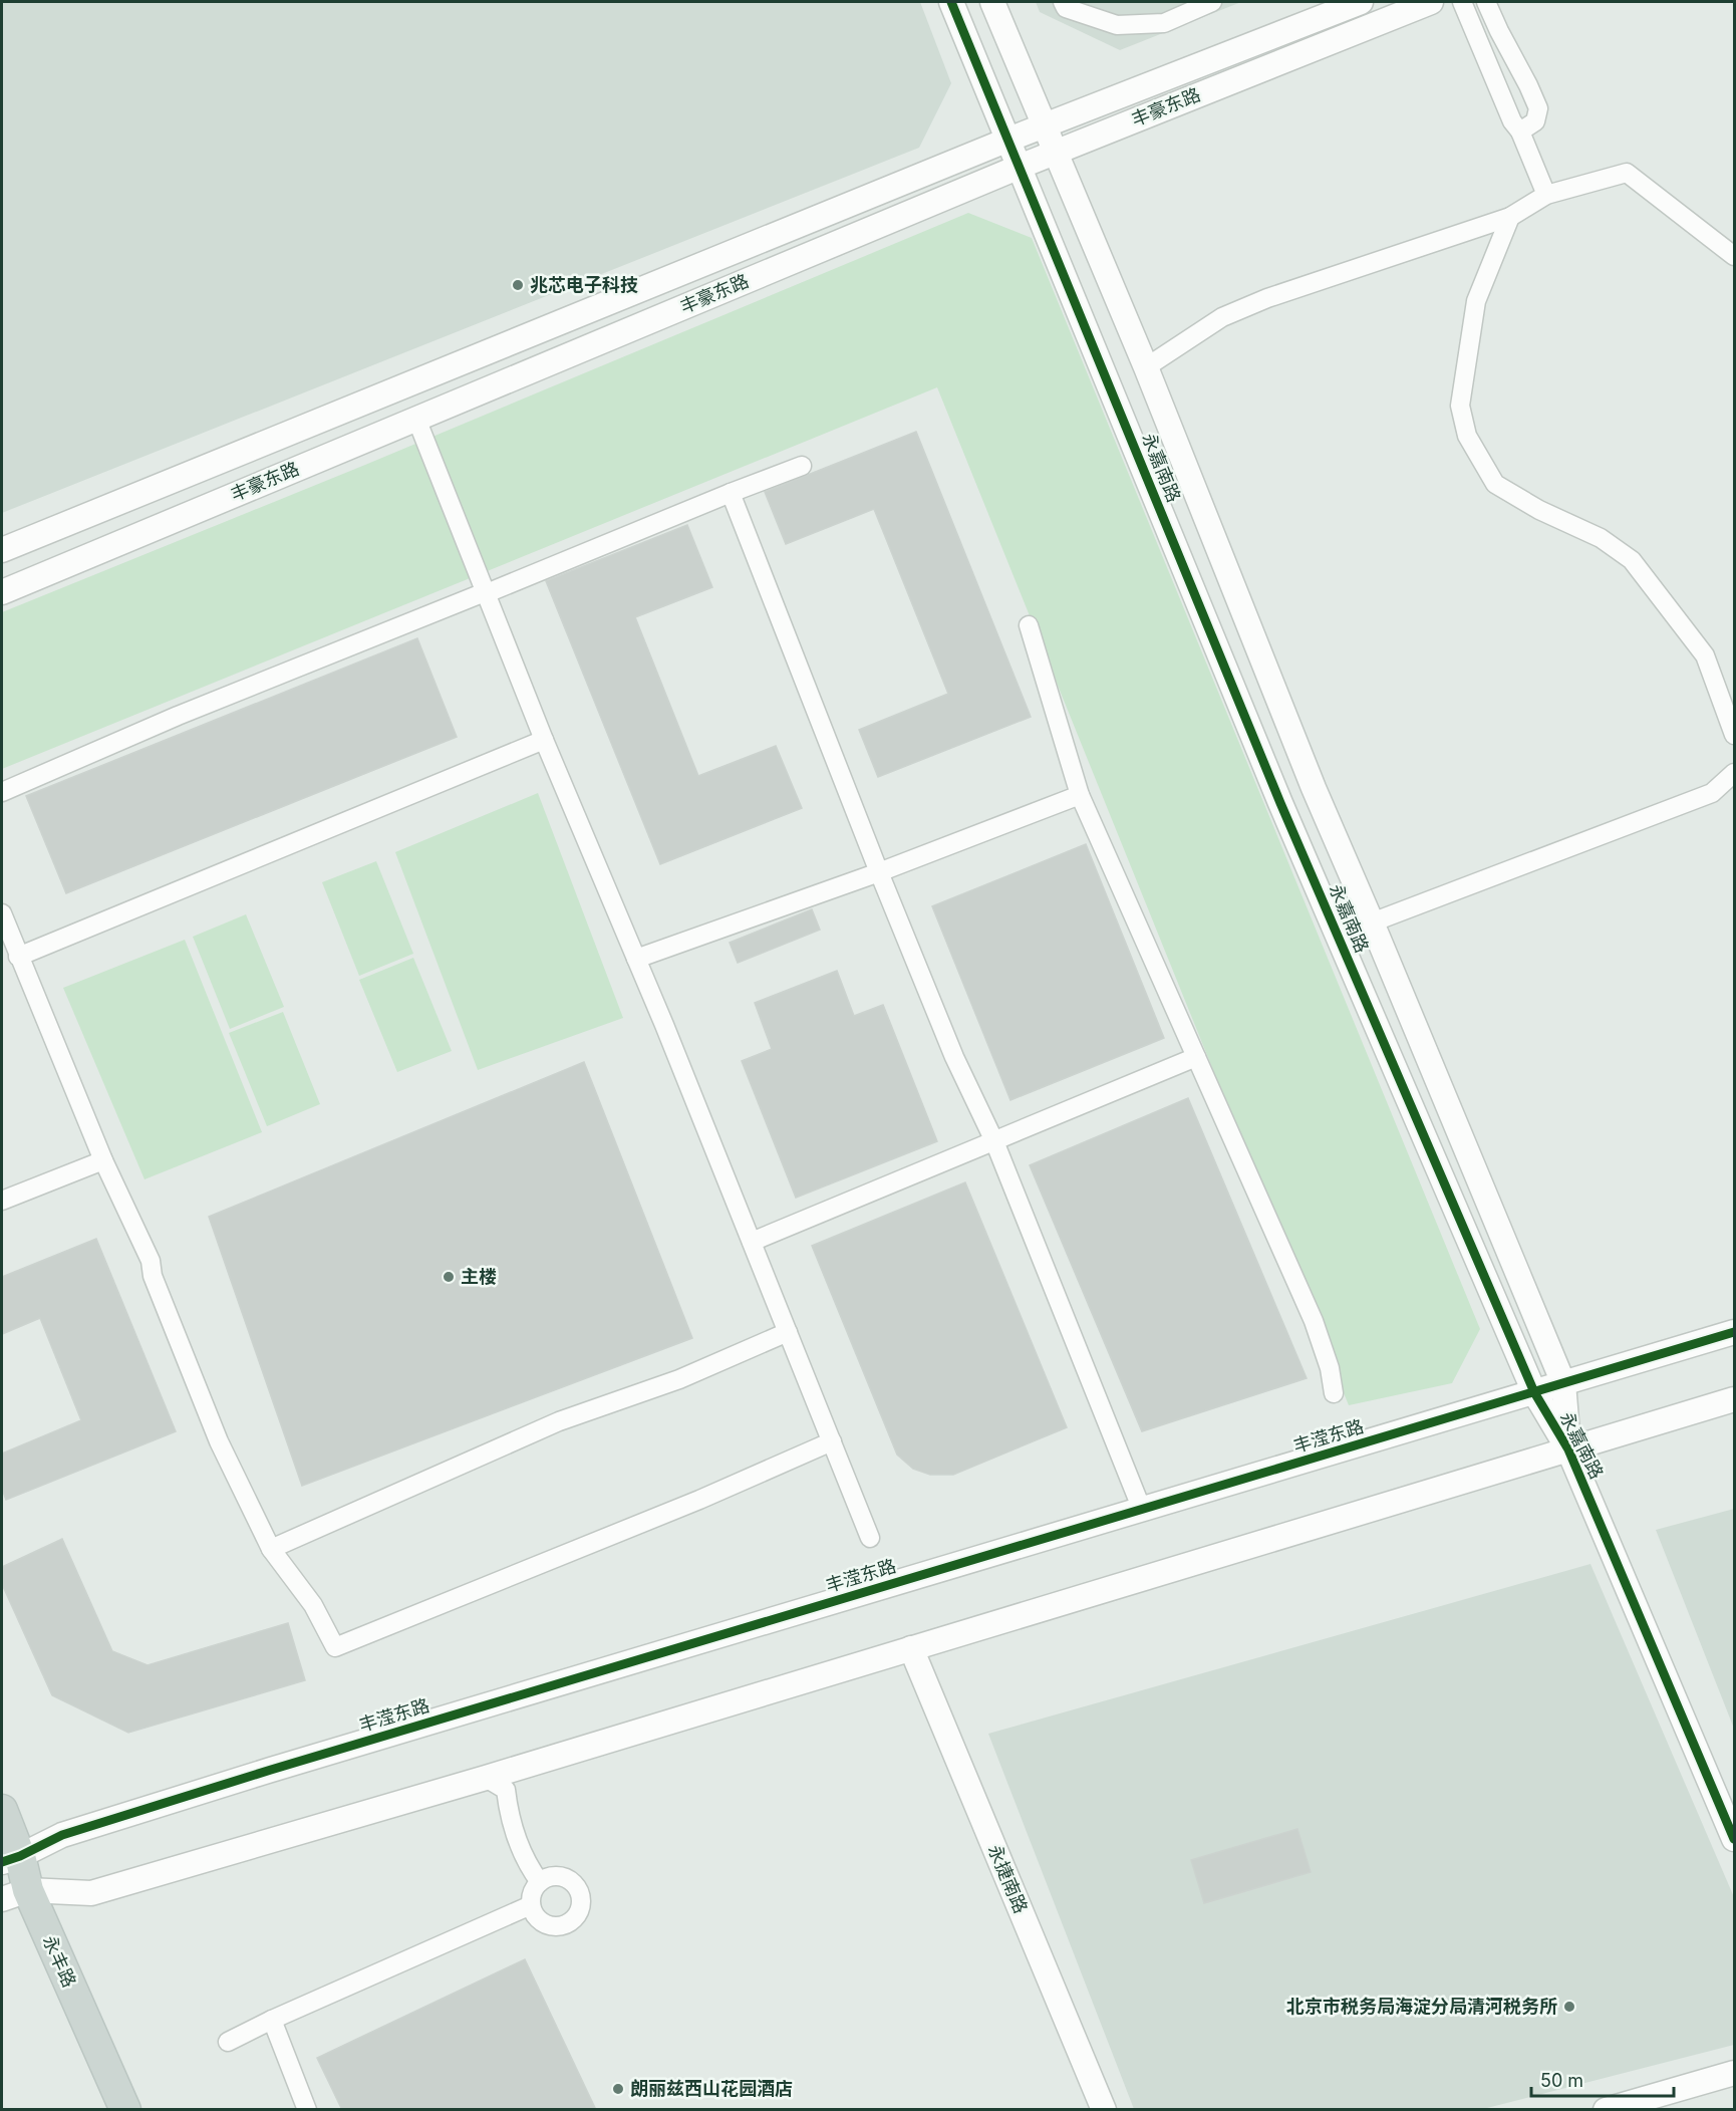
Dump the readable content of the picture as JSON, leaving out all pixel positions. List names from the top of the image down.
{
  "streets": {
    "main road": ["永丰路"],
    "street": [
      "丰豪东路",
      "永嘉南路",
      "丰滢东路",
      "永捷南路"
    ]
  },
  "crossings": [
    ["丰豪东路", "永嘉南路"],
    ["永嘉南路", "丰滢东路"],
    ["丰滢东路", "永丰路"]
  ],
  "places": [
    "兆芯电子科技",
    "主楼",
    "北京市税务局海淀分局清河税务所",
    "朗丽兹西山花园酒店"
  ],
  "scale_bar": "50 m"
}
